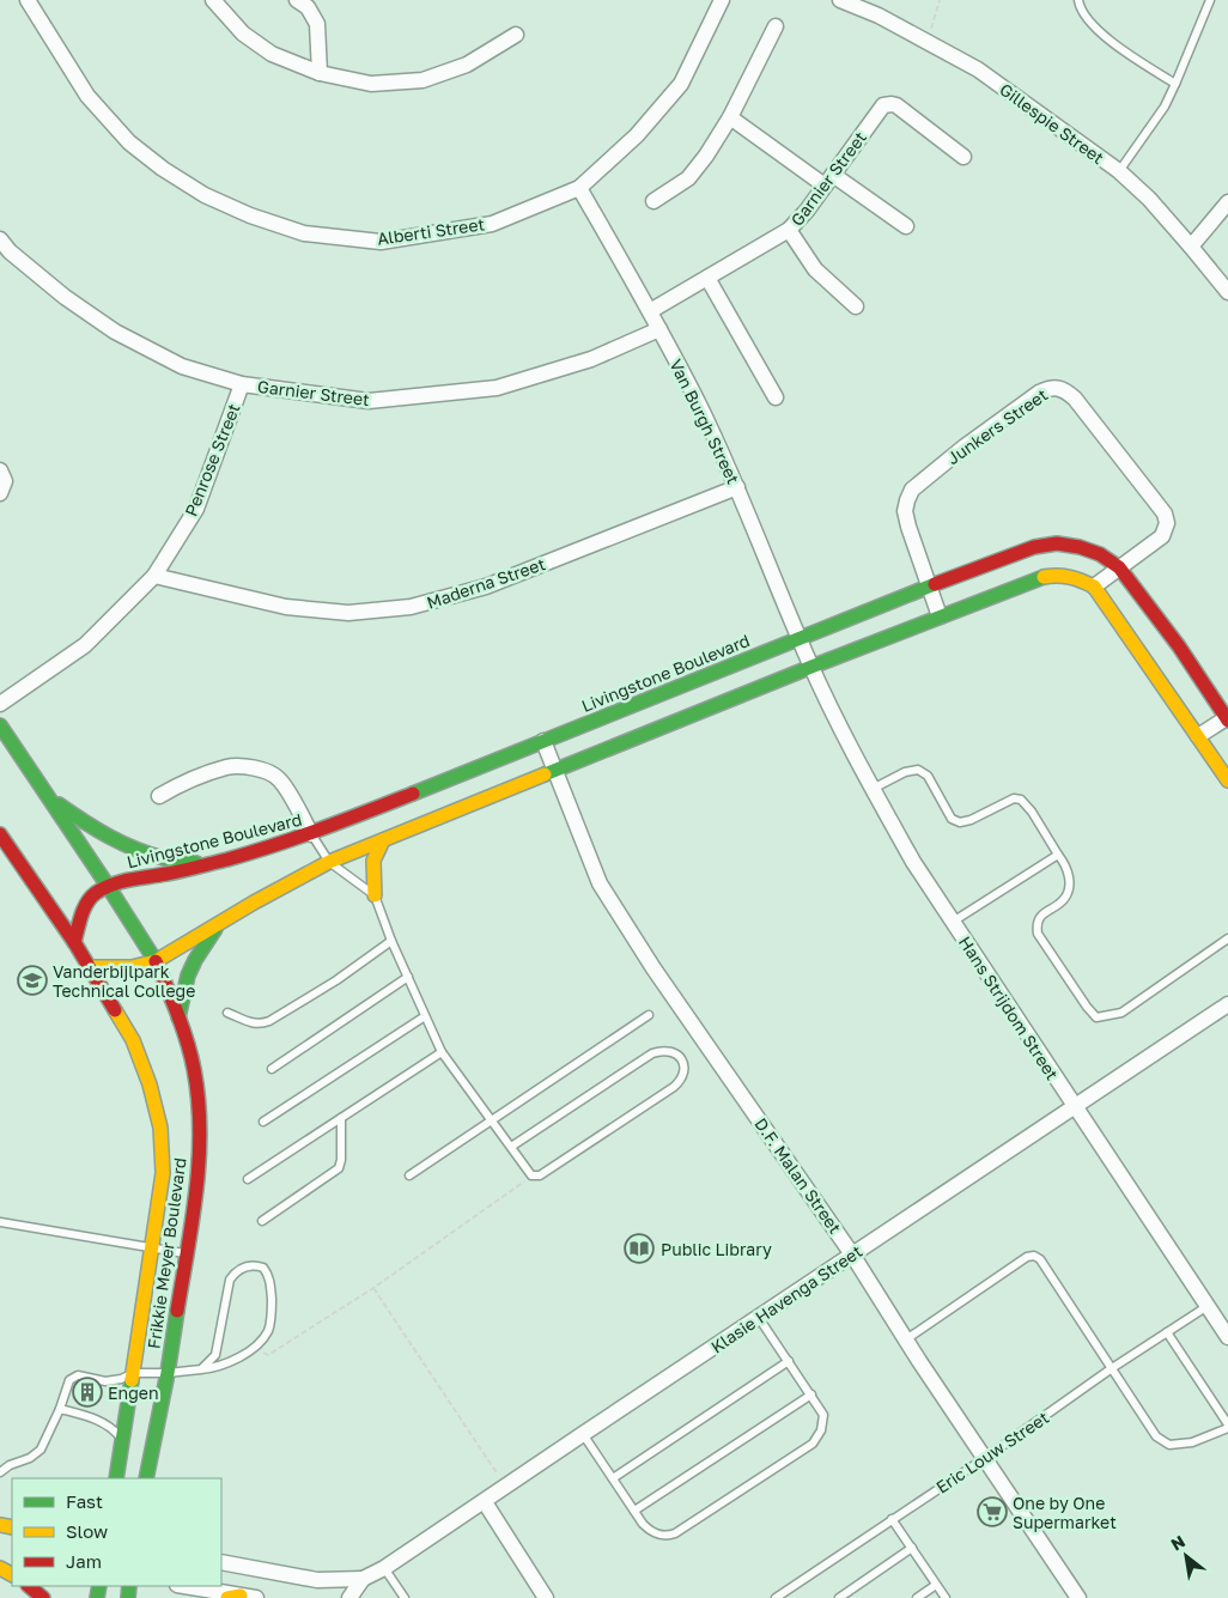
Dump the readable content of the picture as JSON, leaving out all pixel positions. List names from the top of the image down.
{
  "streets": {
    "street": [
      "Gillespie Street",
      "Garnier Street",
      "Alberti Street",
      "Van Burgh Street",
      "Junkers Street",
      "Penrose Street",
      "Maderna Street",
      "Livingstone Boulevard",
      "Hans Strijdom Street",
      "D.F. Malan Street",
      "Frikkie Meyer Boulevard",
      "Klasie Havenga Street"
    ],
    "lane": ["Eric Louw Street"]
  },
  "crossings": [
    ["Garnier Street", "Van Burgh Street"],
    ["Garnier Street", "Penrose Street"],
    ["Alberti Street", "Van Burgh Street"],
    ["Van Burgh Street", "Maderna Street"],
    ["Van Burgh Street", "Livingstone Boulevard"],
    ["Van Burgh Street", "Hans Strijdom Street"],
    ["Junkers Street", "Livingstone Boulevard"],
    ["Penrose Street", "Maderna Street"],
    ["Livingstone Boulevard", "D.F. Malan Street"],
    ["Livingstone Boulevard", "Frikkie Meyer Boulevard"],
    ["Hans Strijdom Street", "Klasie Havenga Street"],
    ["Hans Strijdom Street", "Eric Louw Street"],
    ["D.F. Malan Street", "Klasie Havenga Street"],
    ["D.F. Malan Street", "Eric Louw Street"]
  ],
  "places": {
    "school or university": ["Vanderbijlpark Technical College"],
    "library": ["Public Library"],
    "building": ["Engen"],
    "supermarket": ["One by One Supermarket"]
  },
  "legend": ["Fast", "Slow", "Jam"],
  "north": "top left"
}
